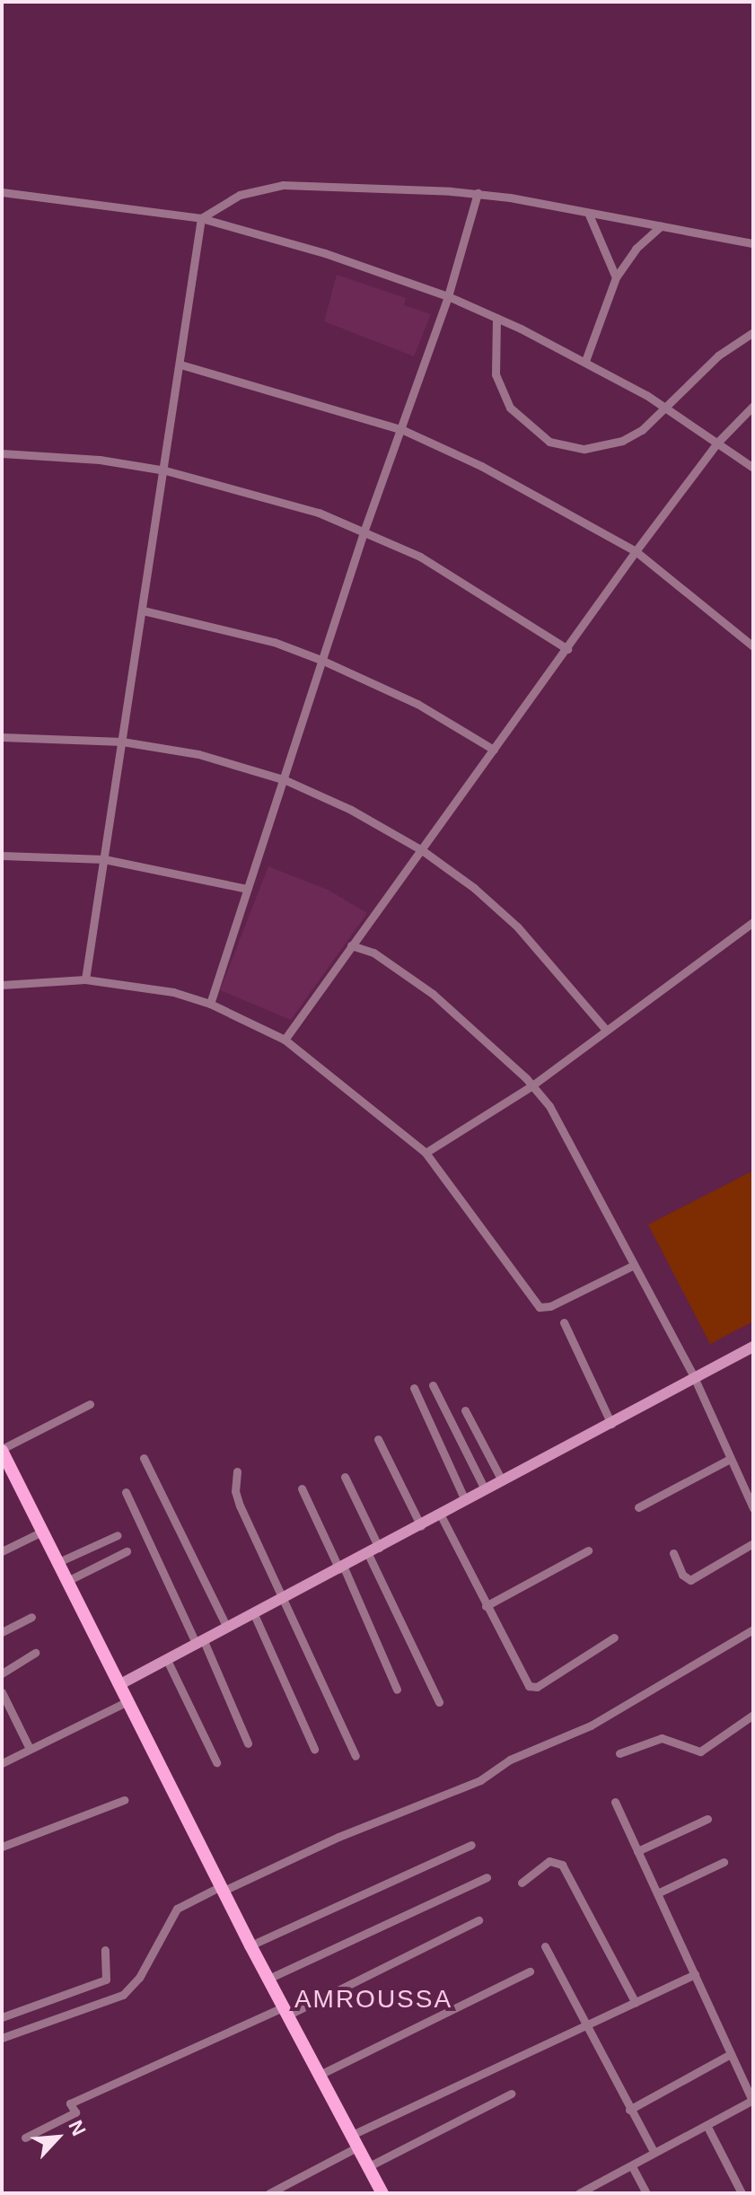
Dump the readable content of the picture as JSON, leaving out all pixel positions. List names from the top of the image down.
{
  "districts": ["AMROUSSA"],
  "north": "top right"
}
